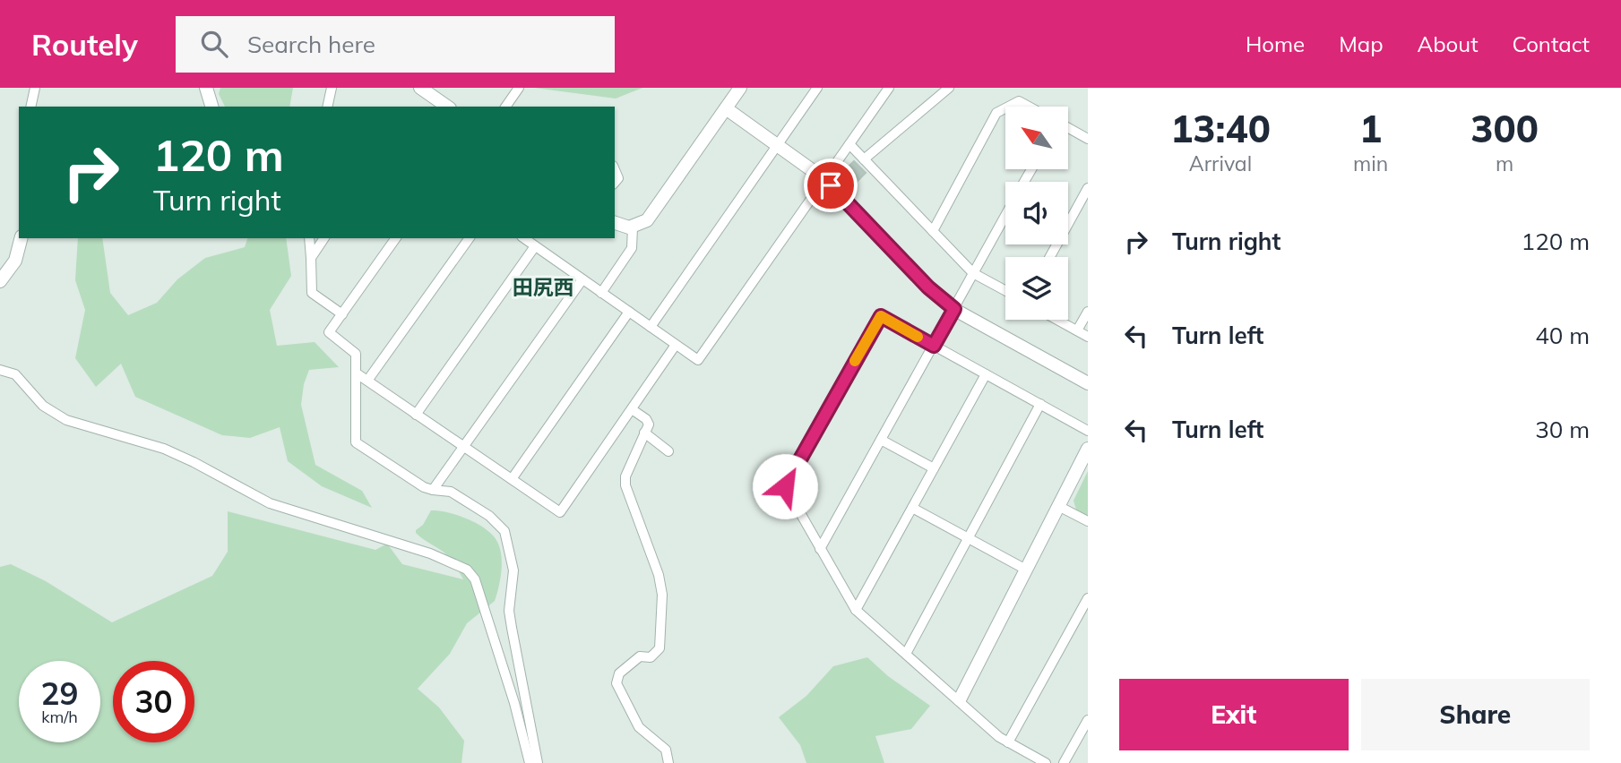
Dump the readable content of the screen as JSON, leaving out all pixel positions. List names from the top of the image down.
{
  "districts": ["田尻西"],
  "north": "top left",
  "page": {
    "header": "Routely",
    "search": "Search here",
    "nav": [
      "Home",
      "Map",
      "About",
      "Contact"
    ],
    "eta": [
      "13:40",
      "Arrival",
      "1",
      "min",
      "300",
      "m"
    ],
    "turn": ["120 m", "Turn right"],
    "list": [
      {
        "name": "Turn right",
        "value": "120 m"
      },
      {
        "name": "Turn left",
        "value": "40 m"
      },
      {
        "name": "Turn left",
        "value": "30 m"
      }
    ],
    "speed": "29 km/h",
    "limit": "30",
    "buttons": ["Exit", "Share"]
  }
}
